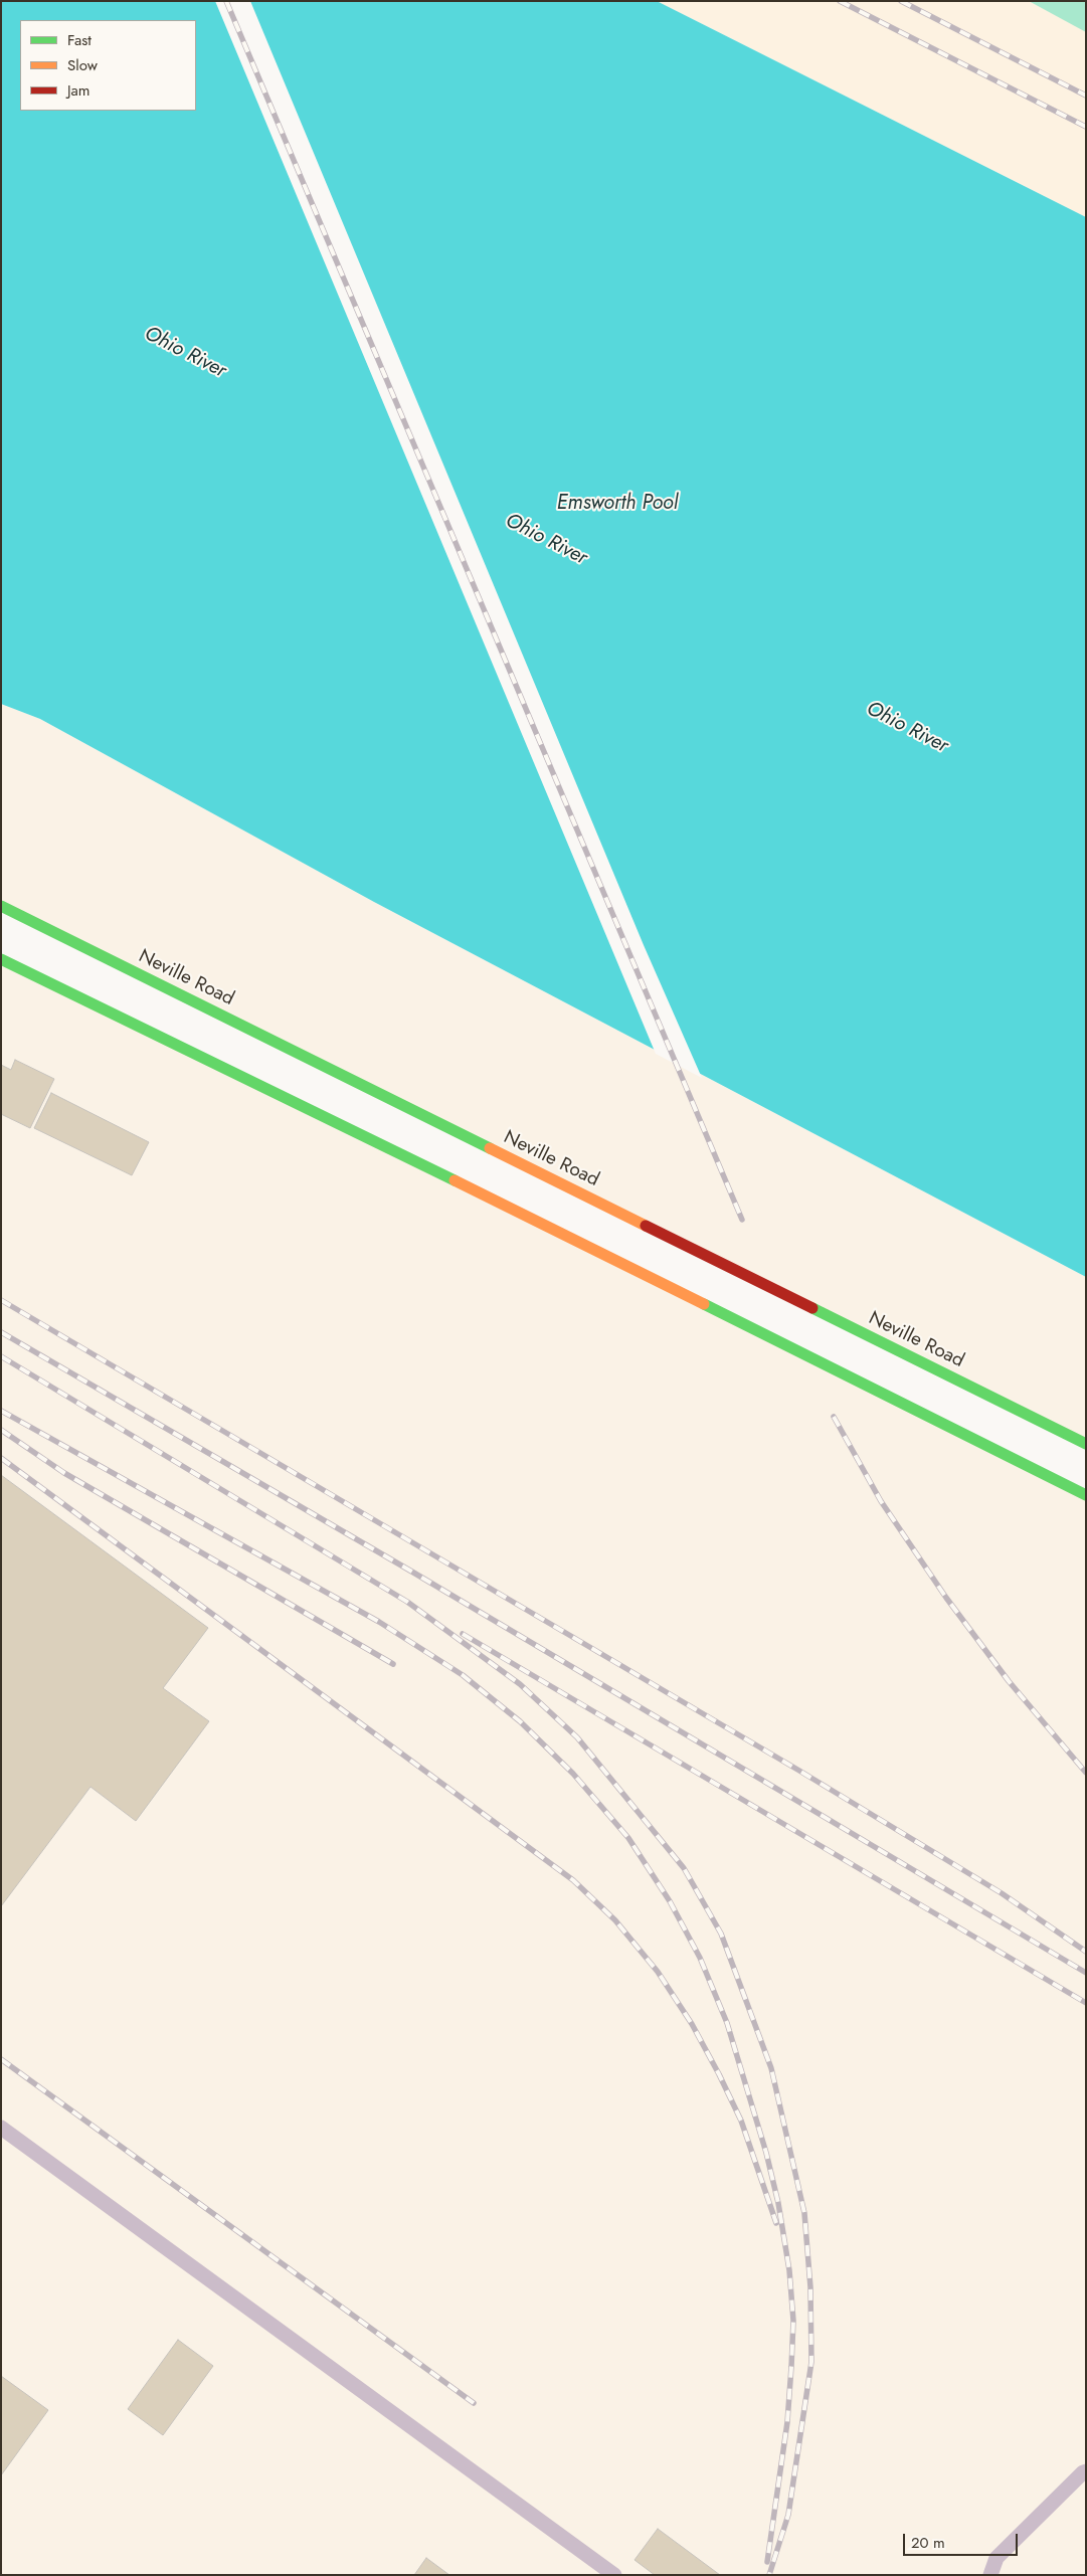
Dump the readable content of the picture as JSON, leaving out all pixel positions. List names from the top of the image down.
{
  "streets": {
    "main road": ["Neville Road"]
  },
  "water": ["Ohio River", "Emsworth Pool"],
  "legend": ["Fast", "Slow", "Jam"],
  "scale_bar": "20 m"
}
